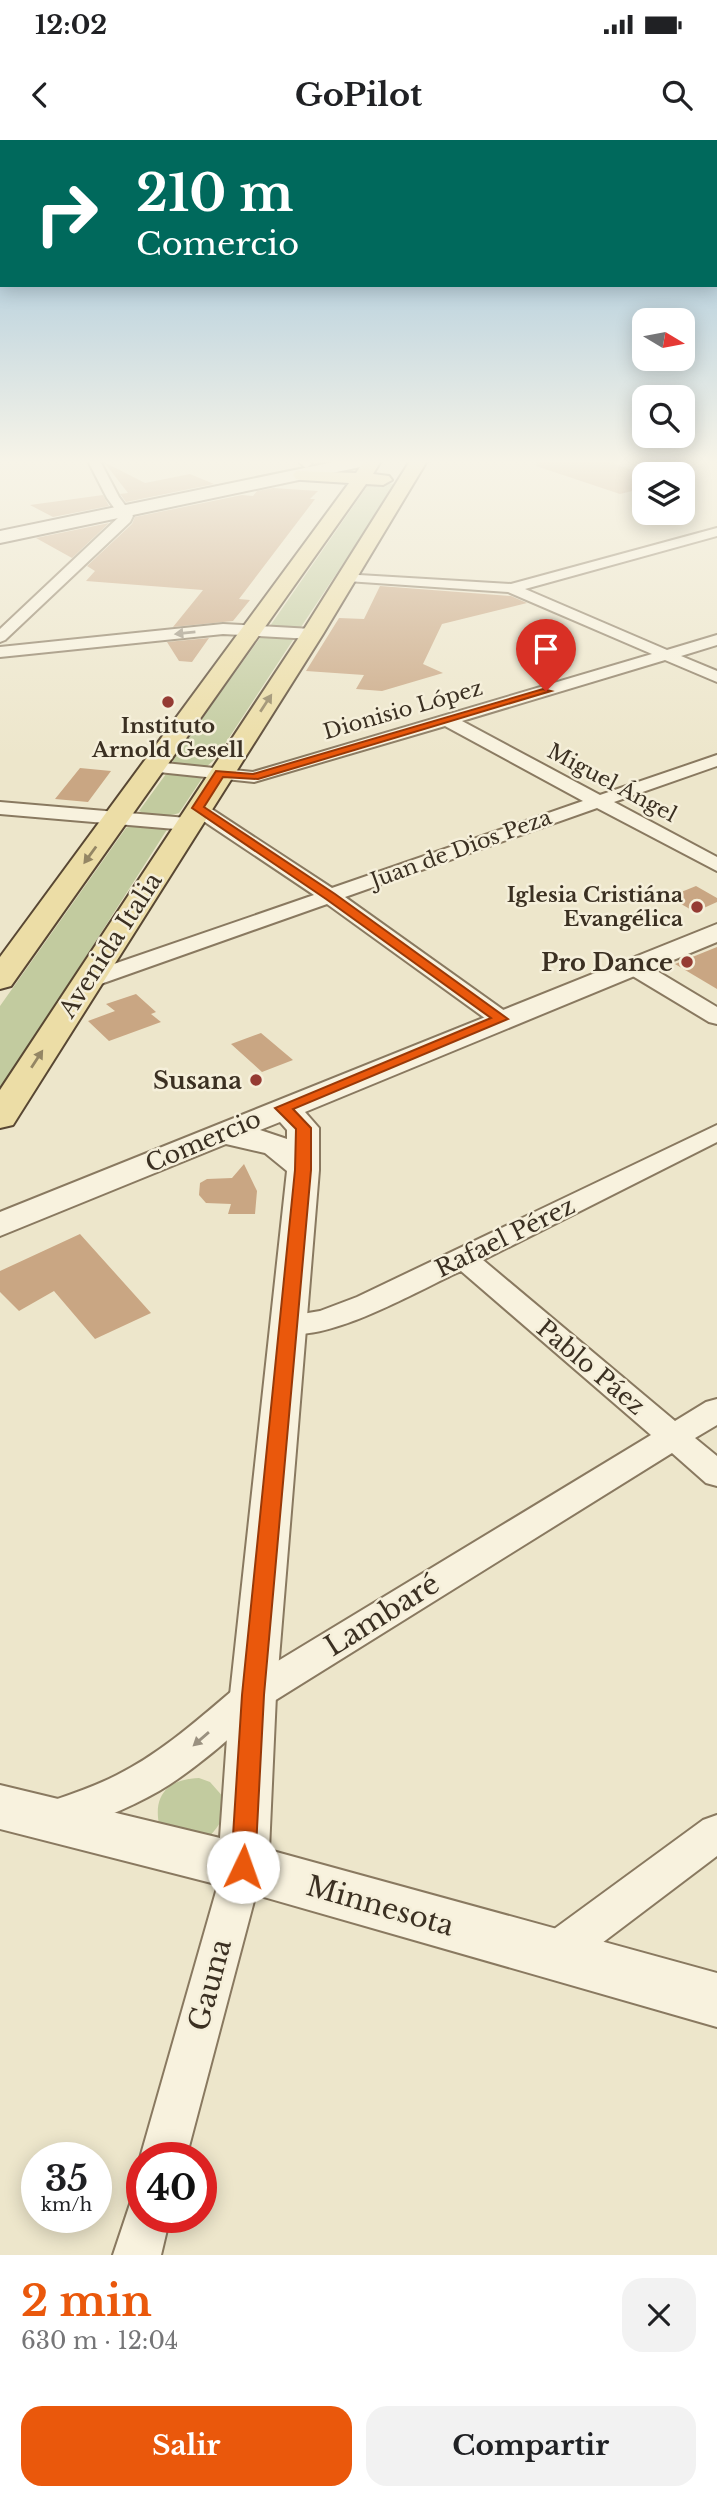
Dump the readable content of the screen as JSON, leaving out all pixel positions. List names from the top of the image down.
{
  "streets": {
    "main road": ["Avenida Italia"],
    "street": [
      "Dionisio López",
      "Miguel Ángel",
      "Juan de Dios Peza",
      "Comercio",
      "Rafael Pérez",
      "Pablo Páez",
      "Lambaré",
      "Minnesota",
      "Gauna"
    ]
  },
  "crossings": [
    ["Dionisio López", "Miguel Ángel"],
    ["Dionisio López", "Avenida Italia"],
    ["Miguel Ángel", "Juan de Dios Peza"],
    ["Juan de Dios Peza", "Avenida Italia"],
    ["Comercio", "Gauna"],
    ["Rafael Pérez", "Pablo Páez"],
    ["Rafael Pérez", "Gauna"],
    ["Pablo Páez", "Lambaré"],
    ["Lambaré", "Minnesota"],
    ["Lambaré", "Gauna"],
    ["Minnesota", "Gauna"]
  ],
  "places": [
    "Instituto Arnold Gesell",
    "Iglesia Cristiána Evangélica",
    "Pro Dance",
    "Susana"
  ],
  "north": "right",
  "page": {
    "status": "12:02",
    "header": "GoPilot",
    "turn": ["210 m", "Comercio"],
    "speed": "35 km/h",
    "limit": "40",
    "heading": ["2 min", "630 m · 12:04"],
    "buttons": ["Salir", "Compartir"]
  }
}
